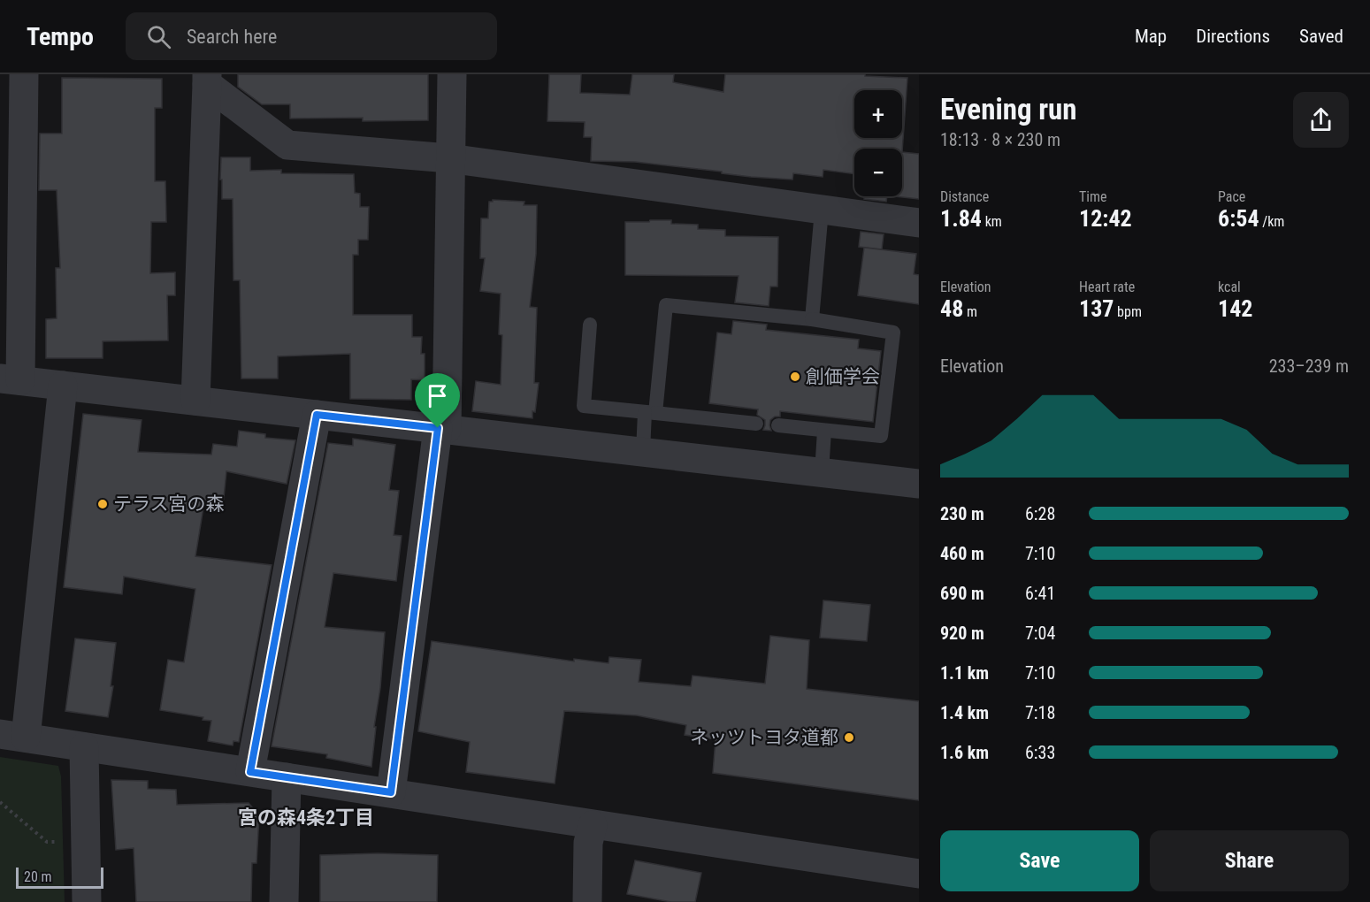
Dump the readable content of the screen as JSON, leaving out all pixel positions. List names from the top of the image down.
{
  "districts": ["宮の森4条2丁目"],
  "places": ["創価学会", "テラス宮の森", "ネッツトヨタ道都"],
  "scale_bar": "20 m",
  "page": {
    "header": "Tempo",
    "search": "Search here",
    "nav": ["Map", "Directions", "Saved"],
    "heading": ["Evening run", "18:13 · 8 × 230 m"],
    "map_buttons": ["+", "−"],
    "stats": [
      ["Distance", "1.84 km"],
      ["Time", "12:42"],
      ["Pace", "6:54 /km"],
      ["Elevation", "48 m"],
      ["Heart rate", "137 bpm"],
      ["kcal", "142"]
    ],
    "chart": ["Elevation", "233–239 m"],
    "list": [
      {
        "name": "230 m",
        "note": "6:28"
      },
      {
        "name": "460 m",
        "note": "7:10"
      },
      {
        "name": "690 m",
        "note": "6:41"
      },
      {
        "name": "920 m",
        "note": "7:04"
      },
      {
        "name": "1.1 km",
        "note": "7:10"
      },
      {
        "name": "1.4 km",
        "note": "7:18"
      },
      {
        "name": "1.6 km",
        "note": "6:33"
      }
    ],
    "buttons": ["Save", "Share"],
    "scale": "20 m"
  }
}
